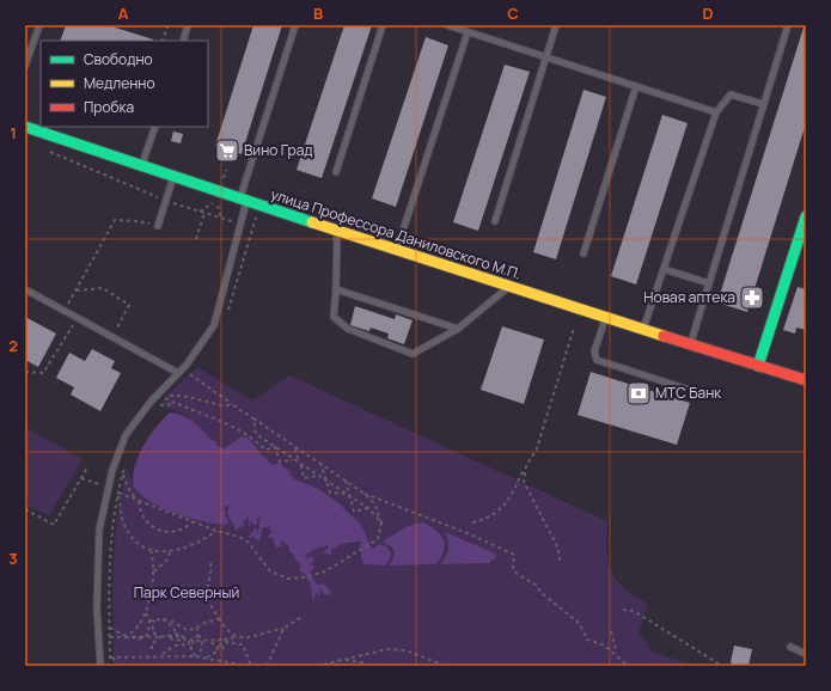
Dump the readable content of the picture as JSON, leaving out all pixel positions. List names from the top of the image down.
{
  "streets": {
    "main road": ["улица Профессора Даниловского М.П."]
  },
  "parks": ["Парк Северный"],
  "places": {
    "supermarket": ["Вино Град"],
    "pharmacy": ["Новая аптека"],
    "bank": ["МТС Банк"]
  },
  "legend": ["Свободно", "Медленно", "Пробка"],
  "grid": {
    "columns": [
      "A",
      "B",
      "C",
      "D"
    ],
    "rows": ["1", "2", "3"]
  }
}
